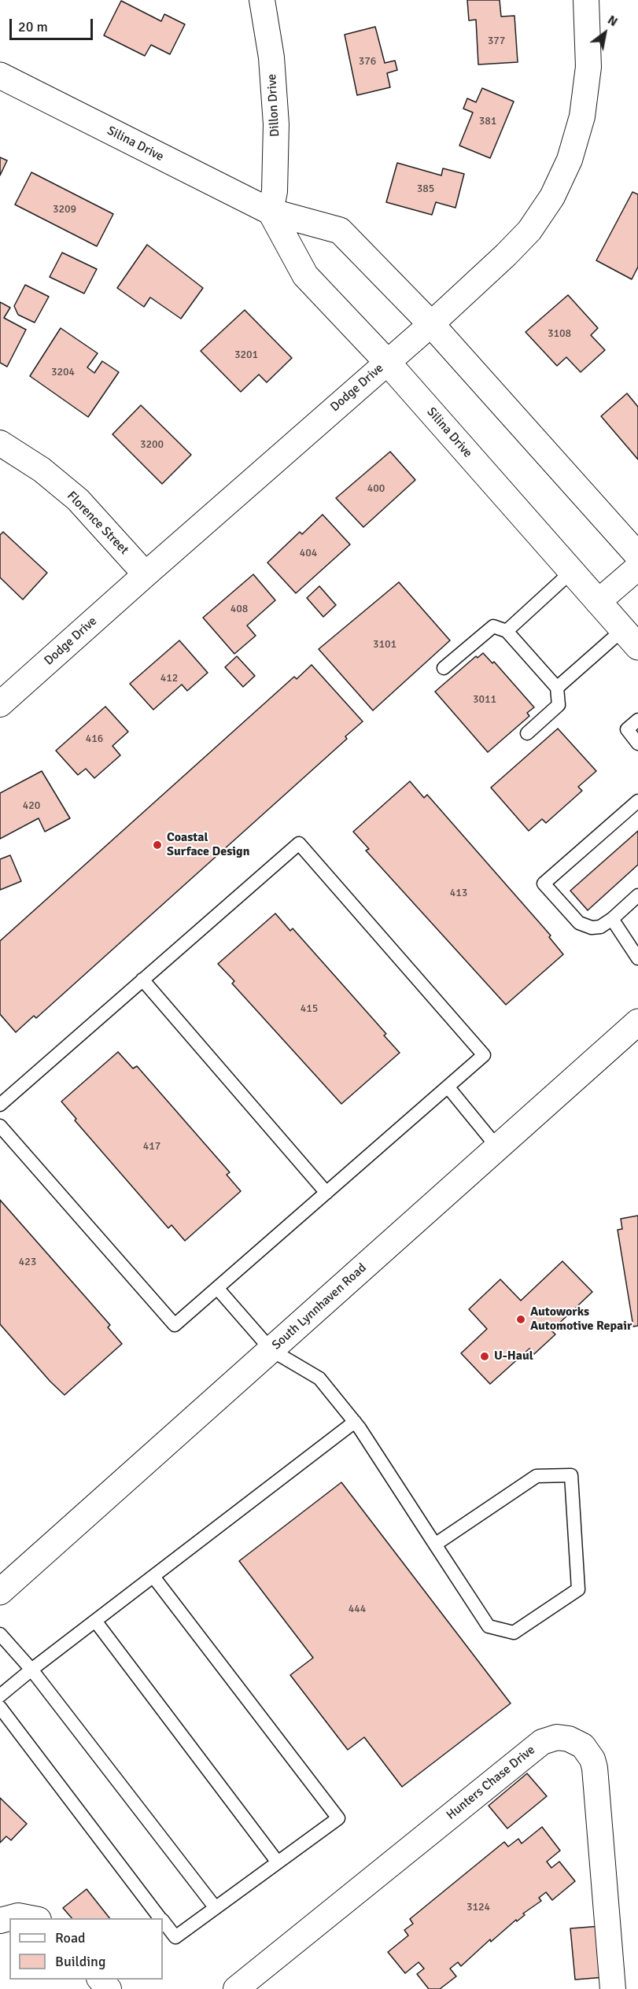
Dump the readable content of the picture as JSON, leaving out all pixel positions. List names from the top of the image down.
{
  "streets": {
    "street": [
      "Dillon Drive",
      "Silina Drive",
      "Dodge Drive",
      "Florence Street",
      "South Lynnhaven Road",
      "Hunters Chase Drive"
    ]
  },
  "crossings": [
    ["Dillon Drive", "Silina Drive"],
    ["Silina Drive", "Dodge Drive"],
    ["Dodge Drive", "Florence Street"]
  ],
  "places": ["Coastal Surface Design", "Autoworks Automotive Repair", "U-Haul"],
  "house_numbers": [
    "377",
    "376",
    "381",
    "385",
    "3209",
    "3108",
    "3201",
    "3204",
    "3200",
    "400",
    "404",
    "408",
    "3101",
    "412",
    "3011",
    "416",
    "420",
    "413",
    "415",
    "417",
    "423",
    "444",
    "3124"
  ],
  "legend": ["Road", "Building"],
  "scale_bar": "20 m",
  "north": "top right"
}
